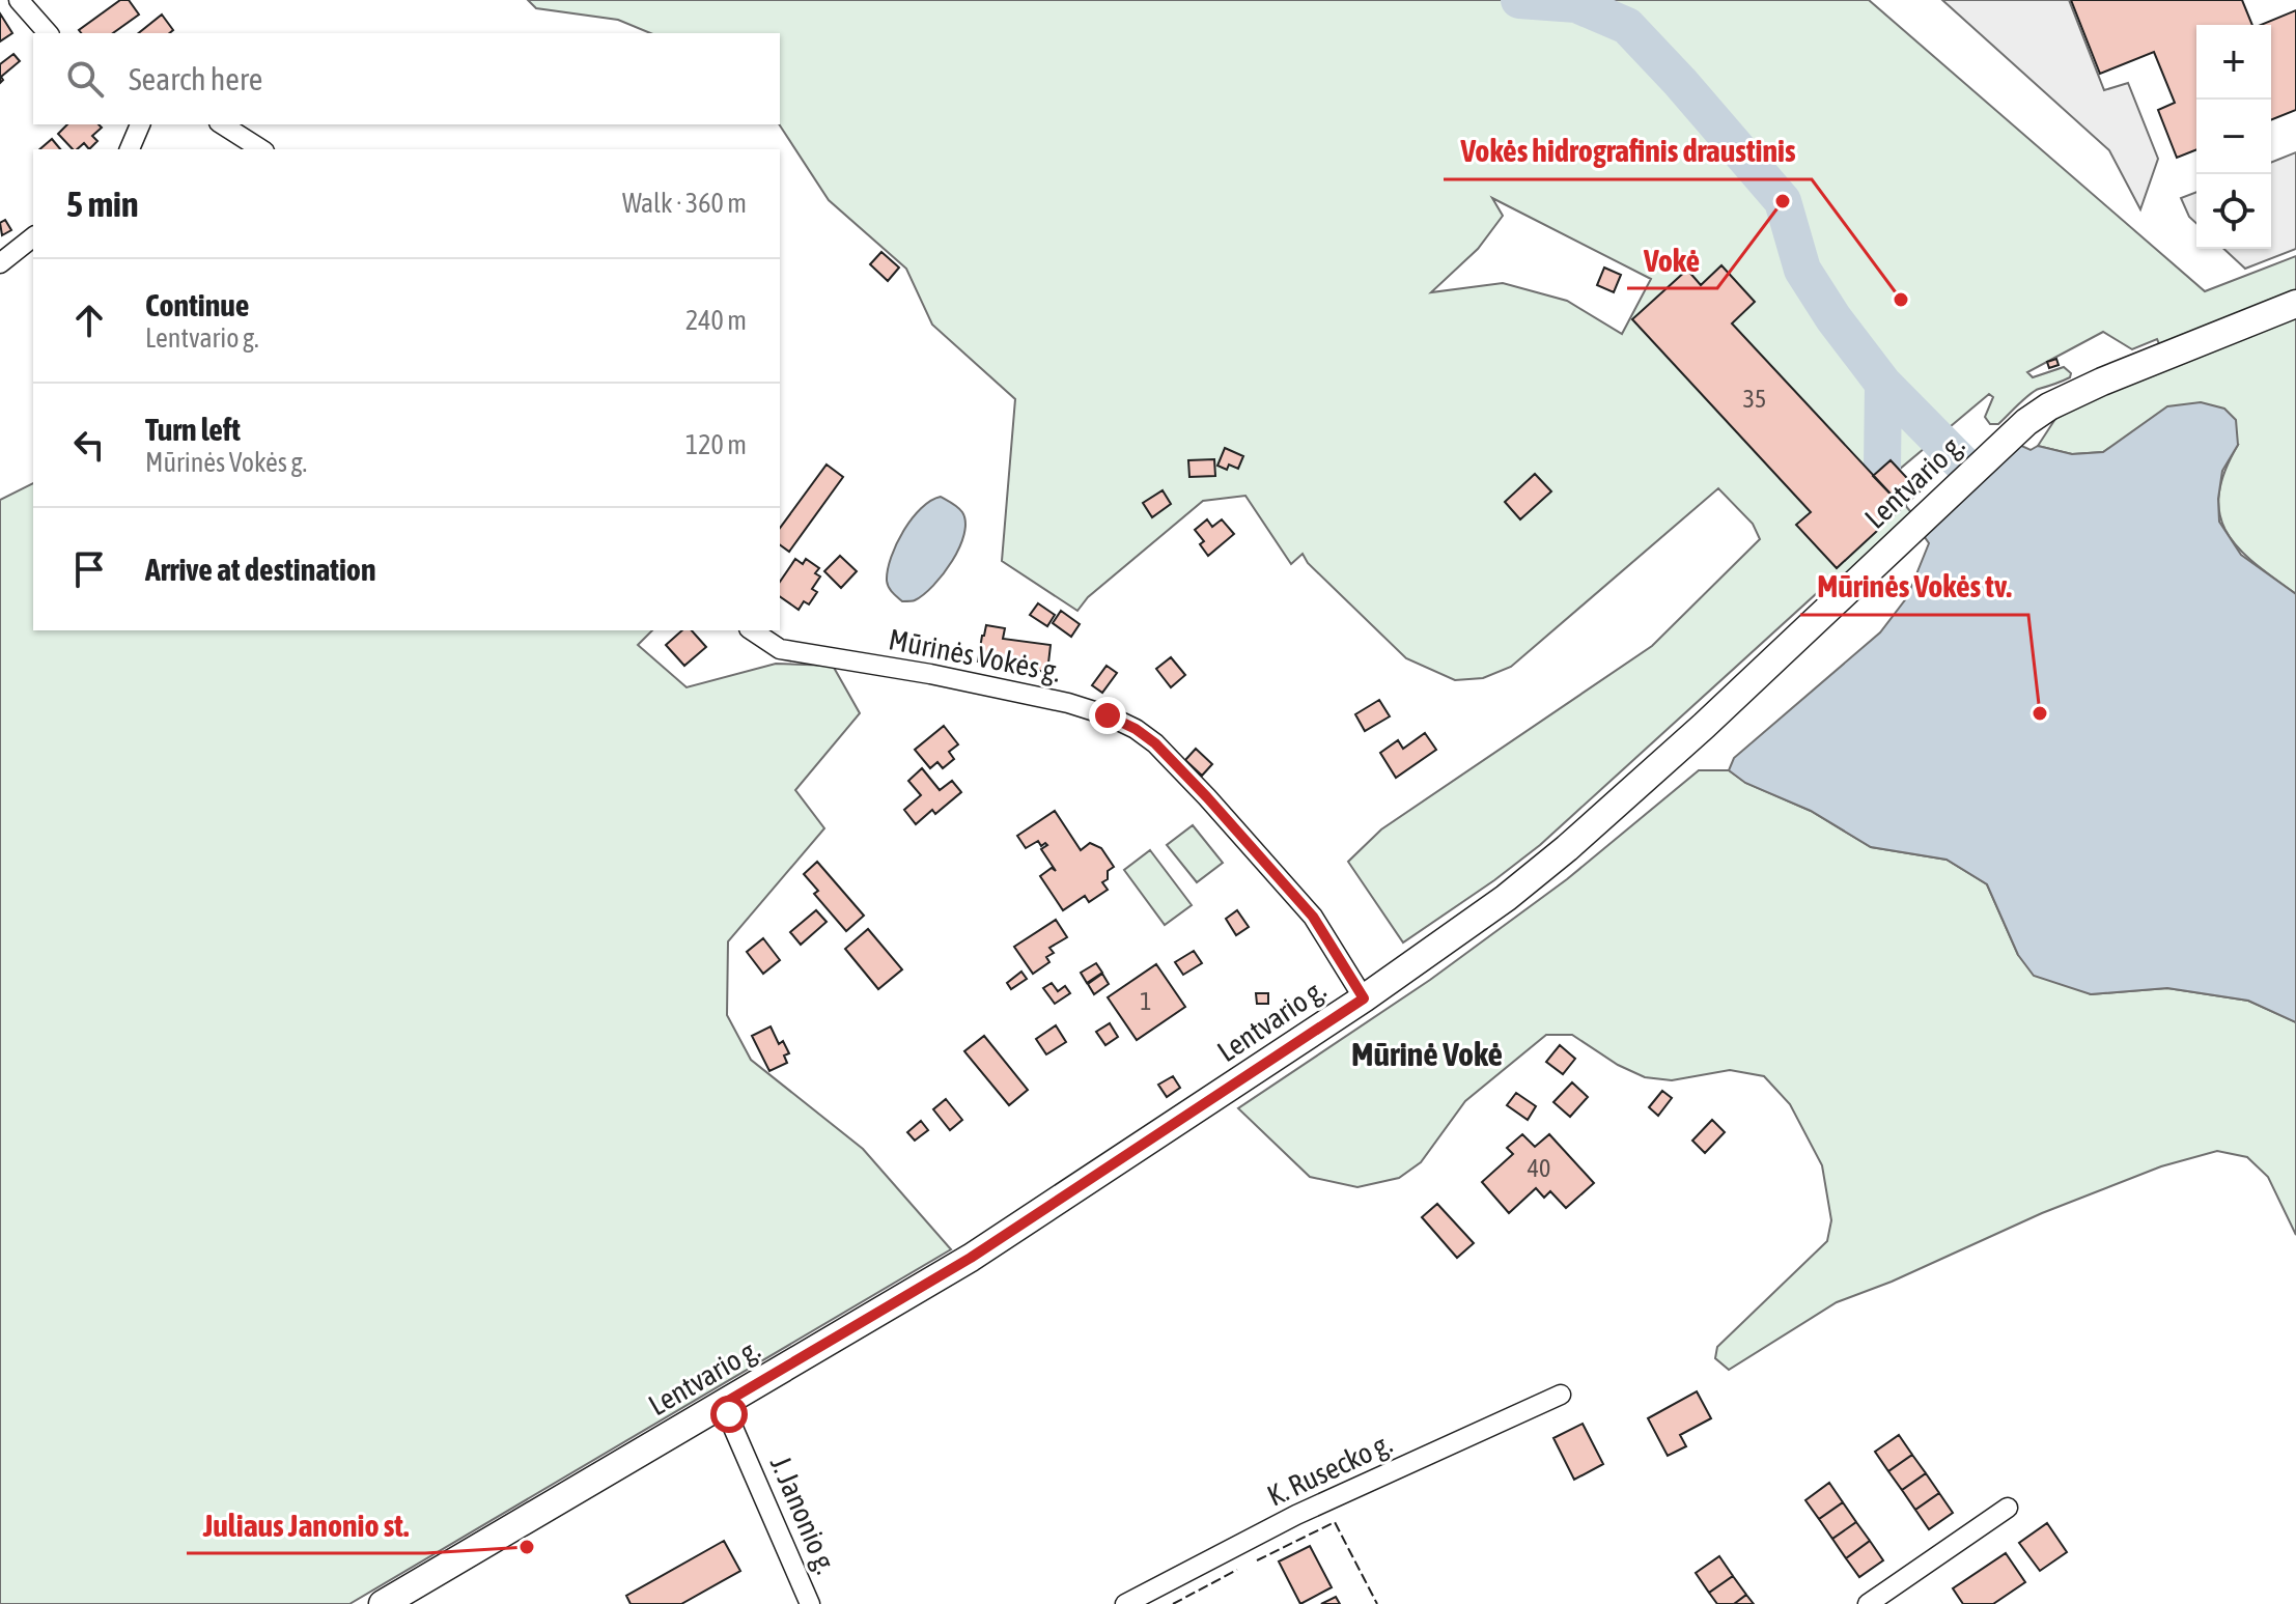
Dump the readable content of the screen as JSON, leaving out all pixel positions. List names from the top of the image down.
{
  "streets": {
    "main road": ["Lentvario g."],
    "street": ["Mūrinės Vokės g.", "K. Rusecko g.", "J. Janonio g."]
  },
  "crossings": [
    ["Lentvario g.", "Mūrinės Vokės g."],
    ["Lentvario g.", "J. Janonio g."]
  ],
  "districts": ["Mūrinė Vokė"],
  "places": [
    "Vokė",
    "Vokės hidrografinis draustinis",
    "Mūrinės Vokės tv.",
    "Juliaus Janonio st."
  ],
  "house_numbers": ["35", "1", "40"],
  "page": {
    "map_buttons": ["+", "−"],
    "search": "Search here",
    "heading": ["5 min", "Walk · 360 m"],
    "list": [
      ["Continue", "Lentvario g.", "240 m"],
      ["Turn left", "Mūrinės Vokės g.", "120 m"],
      "Arrive at destination"
    ]
  }
}
